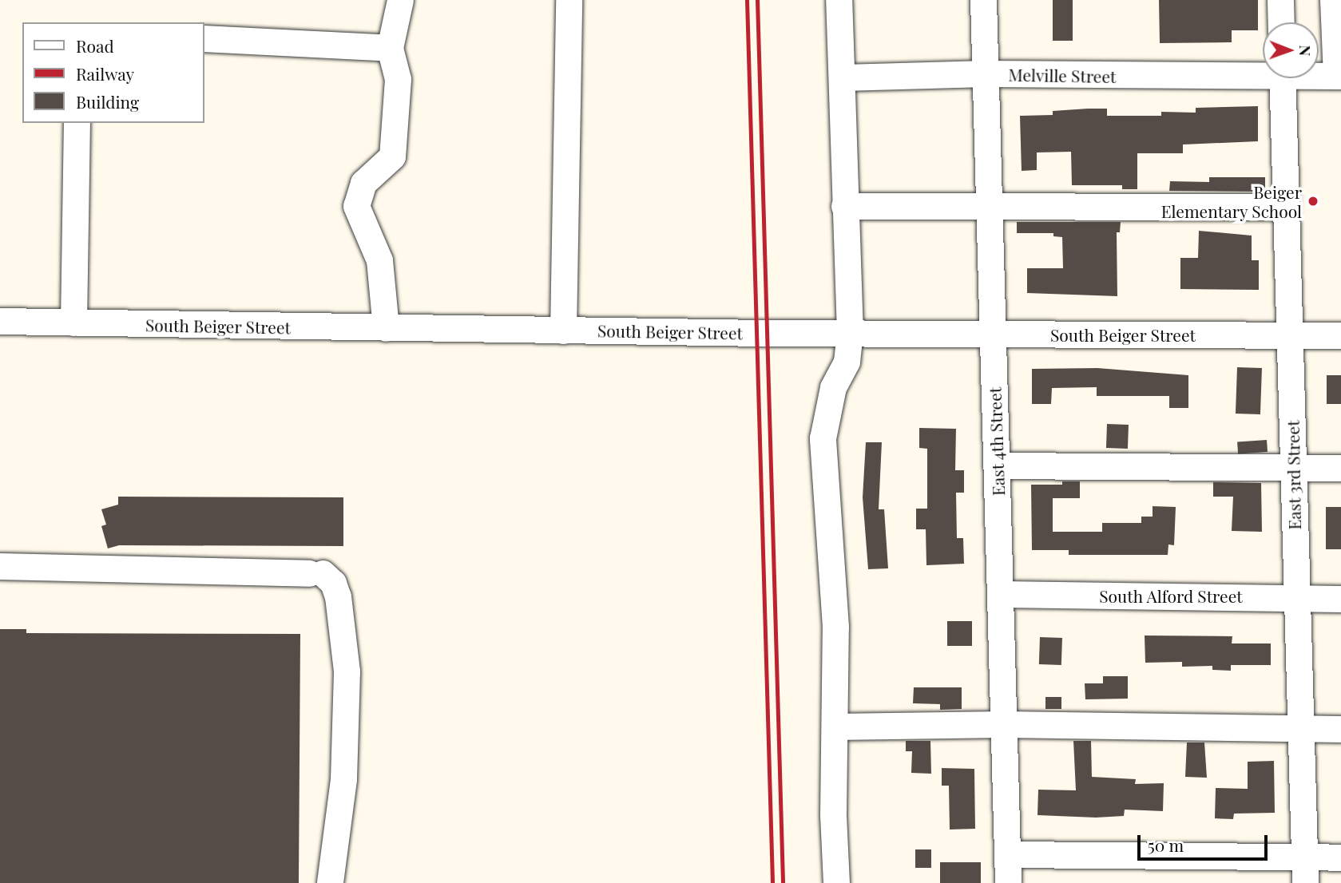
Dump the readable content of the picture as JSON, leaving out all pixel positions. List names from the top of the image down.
{
  "streets": {
    "street": [
      "Melville Street",
      "South Beiger Street",
      "East 4th Street",
      "East 3rd Street",
      "South Alford Street"
    ]
  },
  "crossings": [
    ["Melville Street", "East 4th Street"],
    ["South Beiger Street", "East 4th Street"],
    ["South Beiger Street", "East 3rd Street"],
    ["East 4th Street", "South Alford Street"],
    ["East 3rd Street", "South Alford Street"]
  ],
  "places": ["Beiger Elementary School"],
  "legend": ["Road", "Railway", "Building"],
  "scale_bar": "50 m",
  "north": "right"
}
